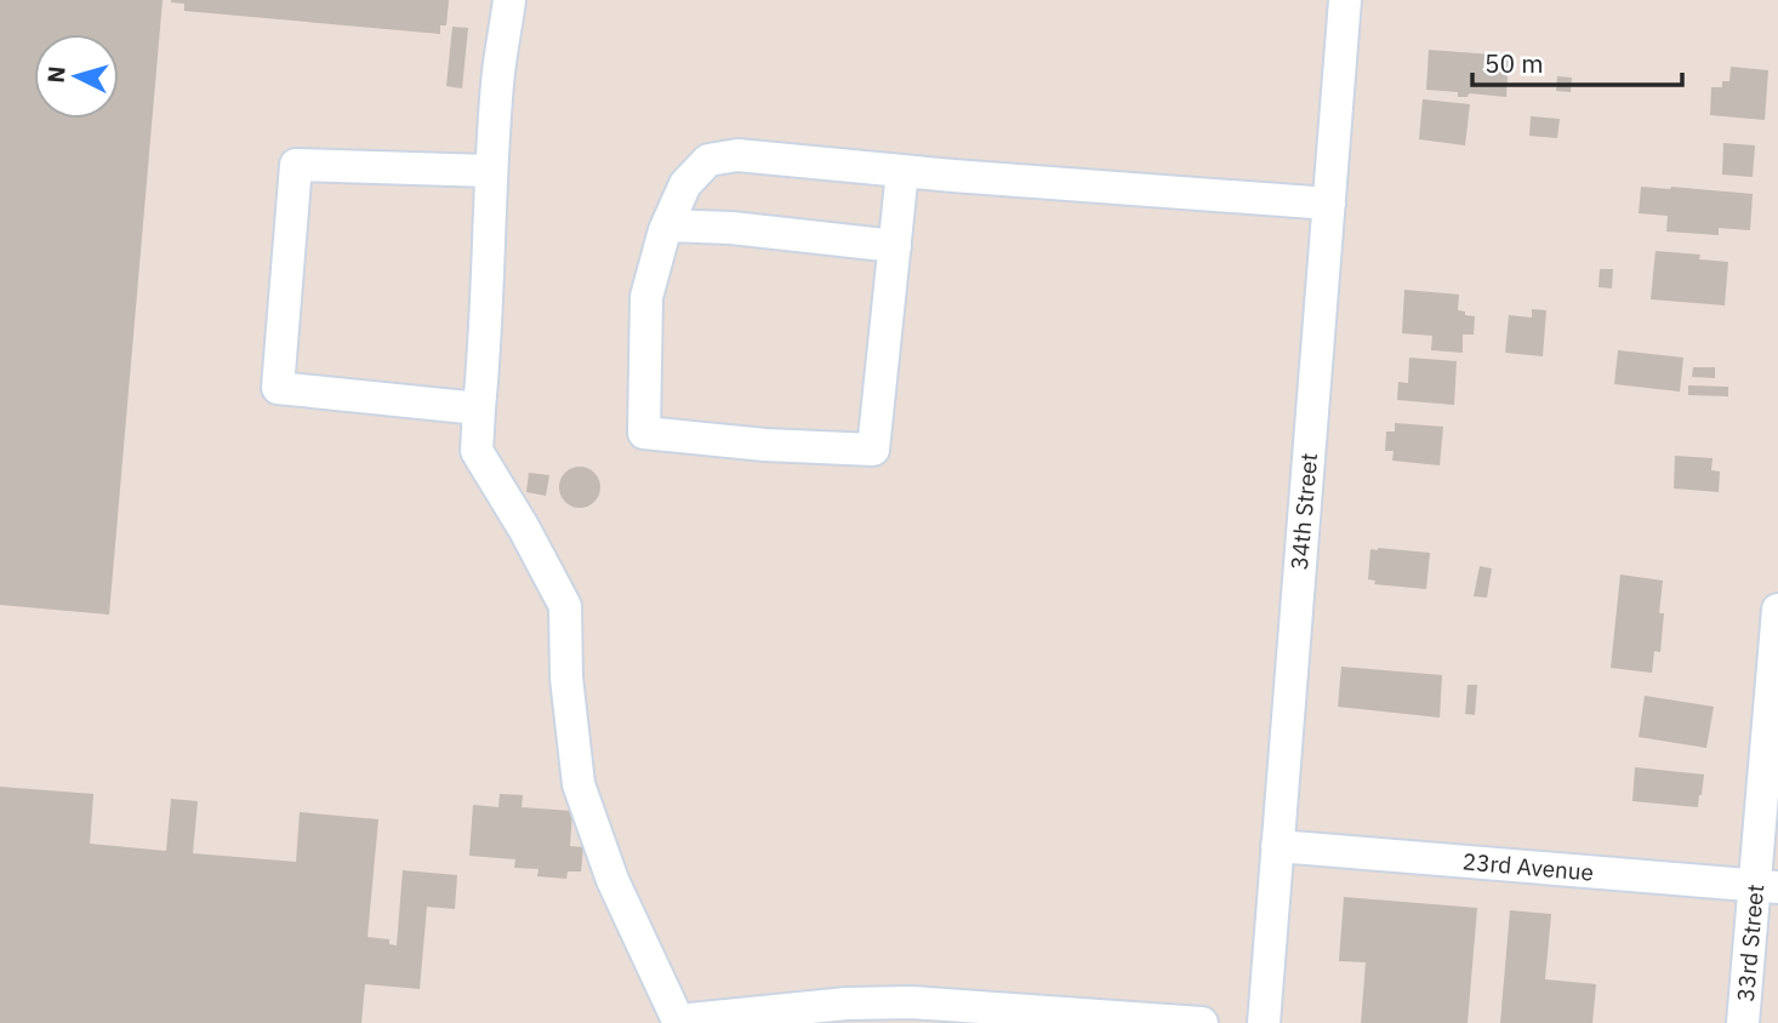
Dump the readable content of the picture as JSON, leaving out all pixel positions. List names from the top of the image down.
{
  "streets": {
    "street": ["34th Street", "23rd Avenue", "33rd Street"]
  },
  "crossings": [
    ["34th Street", "23rd Avenue"],
    ["23rd Avenue", "33rd Street"]
  ],
  "scale_bar": "50 m",
  "north": "left"
}
